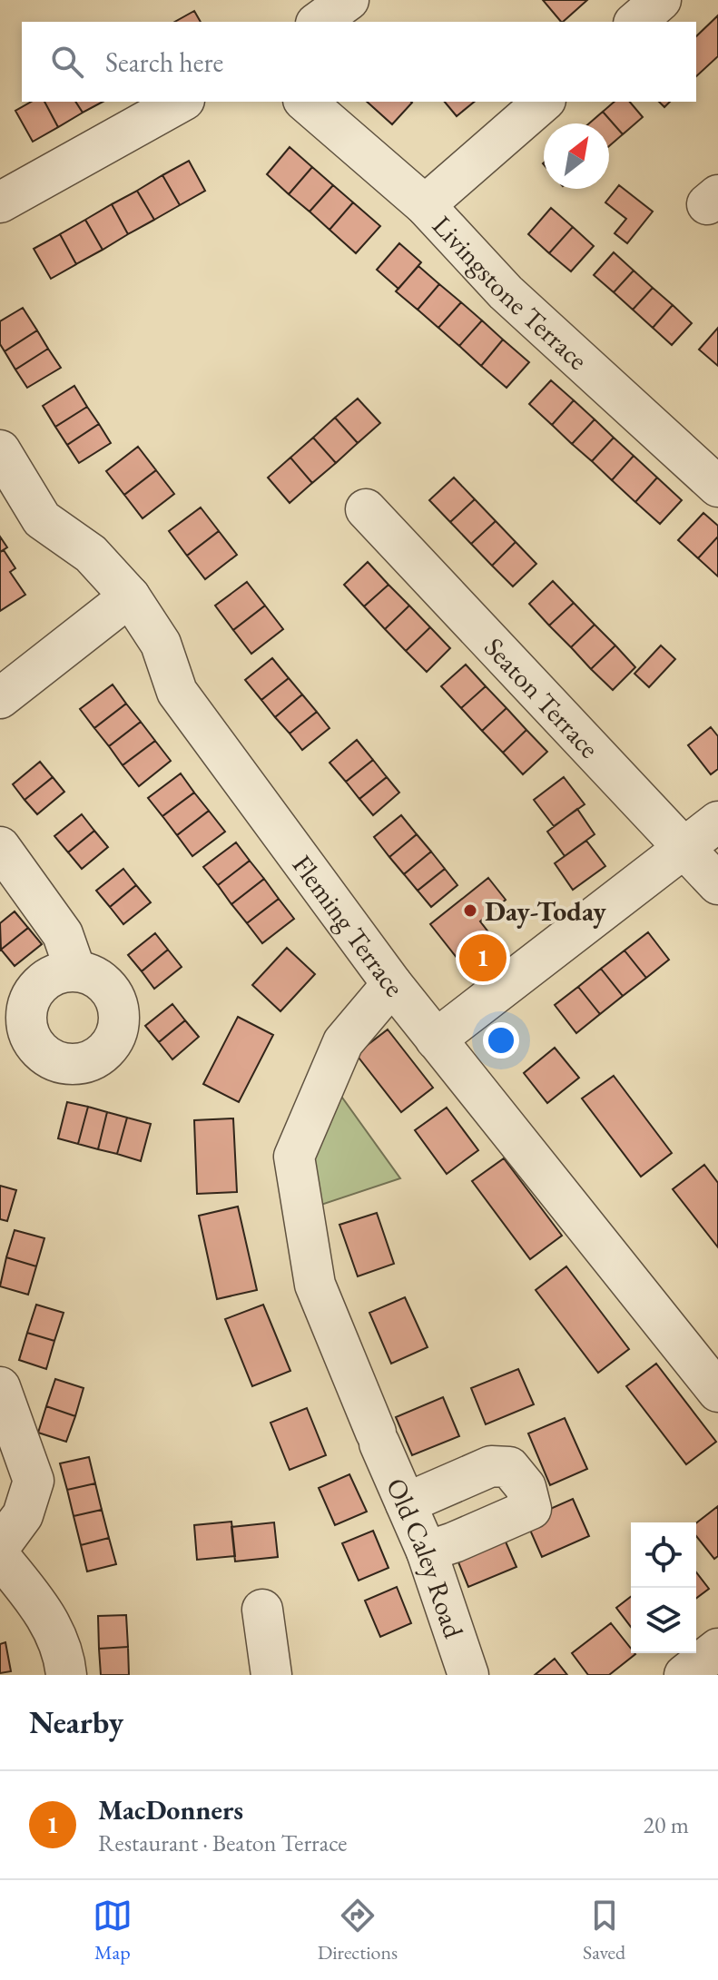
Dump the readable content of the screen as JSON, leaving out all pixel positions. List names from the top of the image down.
{
  "streets": {
    "street": [
      "Livingstone Terrace",
      "Seaton Terrace",
      "Fleming Terrace",
      "Old Caley Road"
    ]
  },
  "crossings": [
    ["Fleming Terrace", "Old Caley Road"]
  ],
  "places": ["Day-Today"],
  "north": "top right",
  "page": {
    "search": "Search here",
    "pins": "1",
    "heading": "Nearby",
    "list": [
      {
        "mark": "1",
        "name": "MacDonners",
        "note": "Restaurant · Beaton Terrace",
        "value": "20 m"
      }
    ],
    "nav": ["Map", "Directions", "Saved"]
  }
}
